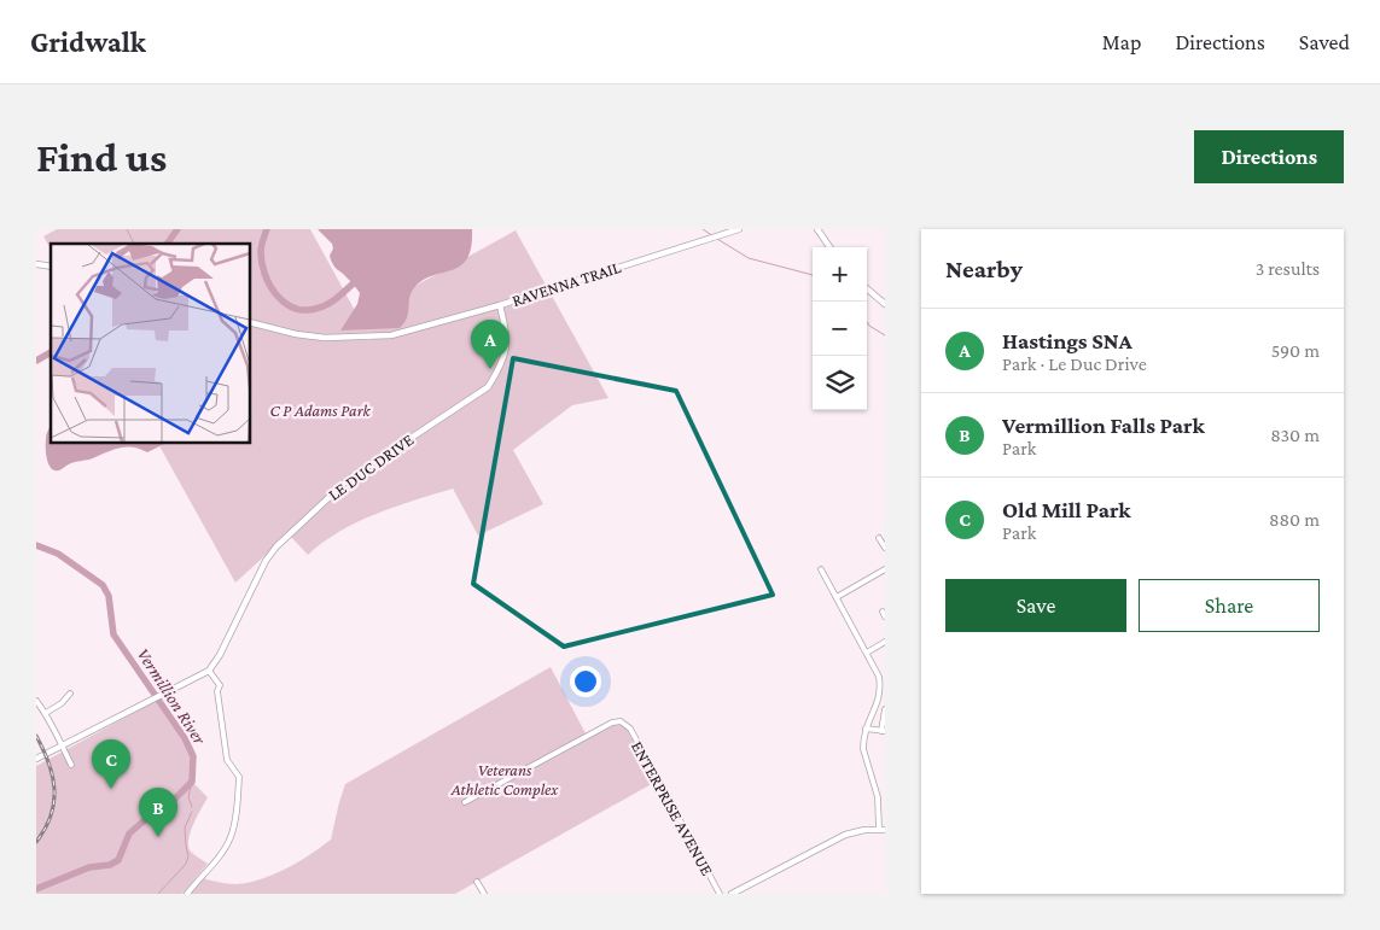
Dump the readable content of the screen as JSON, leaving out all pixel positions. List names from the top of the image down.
{
  "streets": {
    "street": ["RAVENNA TRAIL", "LE DUC DRIVE", "ENTERPRISE AVENUE"]
  },
  "crossings": [
    ["RAVENNA TRAIL", "LE DUC DRIVE"]
  ],
  "water": ["Vermillion River"],
  "parks": ["C P Adams Park", "Veterans Athletic Complex"],
  "page": {
    "header": "Gridwalk",
    "nav": ["Map", "Directions", "Saved"],
    "buttons": [
      "Directions",
      ["Save", "Share"]
    ],
    "title": "Find us",
    "heading": ["Nearby", "3 results"],
    "map_buttons": ["+", "−"],
    "list": [
      {
        "mark": "A",
        "name": "Hastings SNA",
        "note": "Park · Le Duc Drive",
        "value": "590 m"
      },
      {
        "mark": "B",
        "name": "Vermillion Falls Park",
        "note": "Park",
        "value": "830 m"
      },
      {
        "mark": "C",
        "name": "Old Mill Park",
        "note": "Park",
        "value": "880 m"
      }
    ],
    "pins": ["A", "C", "B"]
  }
}
